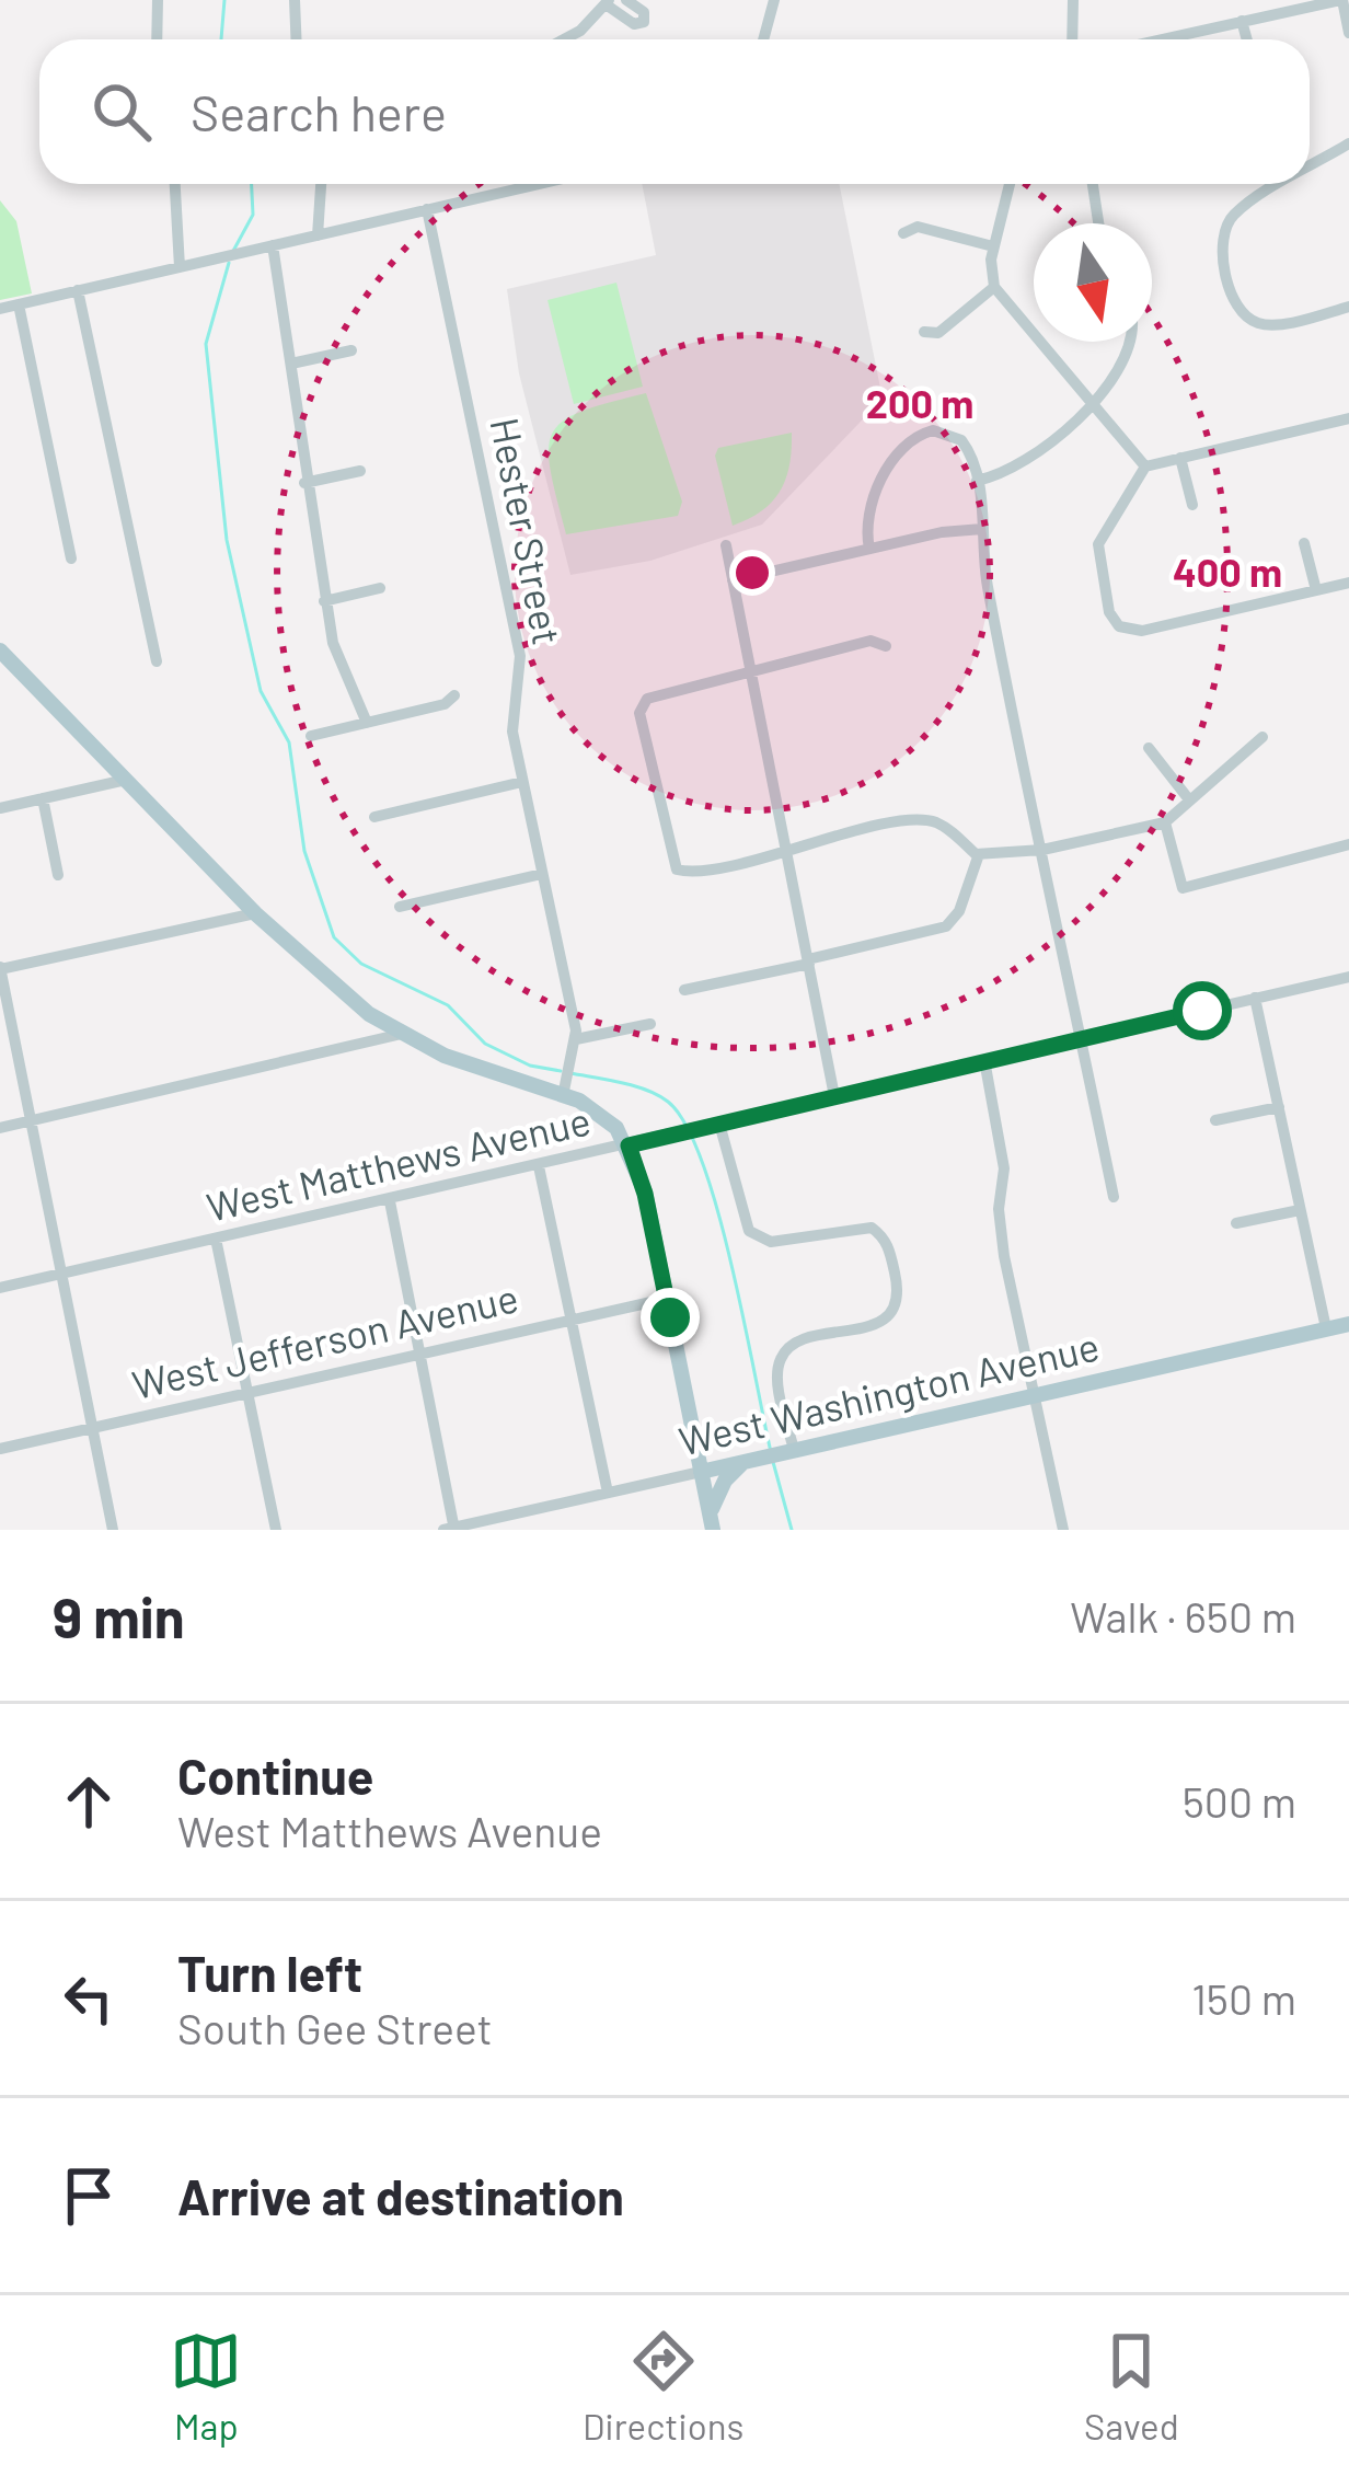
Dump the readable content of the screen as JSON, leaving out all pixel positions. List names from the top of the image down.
{
  "streets": {
    "main road": ["West Washington Avenue"],
    "street": ["Hester Street", "West Matthews Avenue", "West Jefferson Avenue"]
  },
  "north": "bottom",
  "page": {
    "search": "Search here",
    "heading": ["9 min", "Walk · 650 m"],
    "list": [
      ["Continue", "West Matthews Avenue", "500 m"],
      ["Turn left", "South Gee Street", "150 m"],
      "Arrive at destination"
    ],
    "nav": ["Map", "Directions", "Saved"]
  },
  "rings": ["200 m", "400 m"]
}
